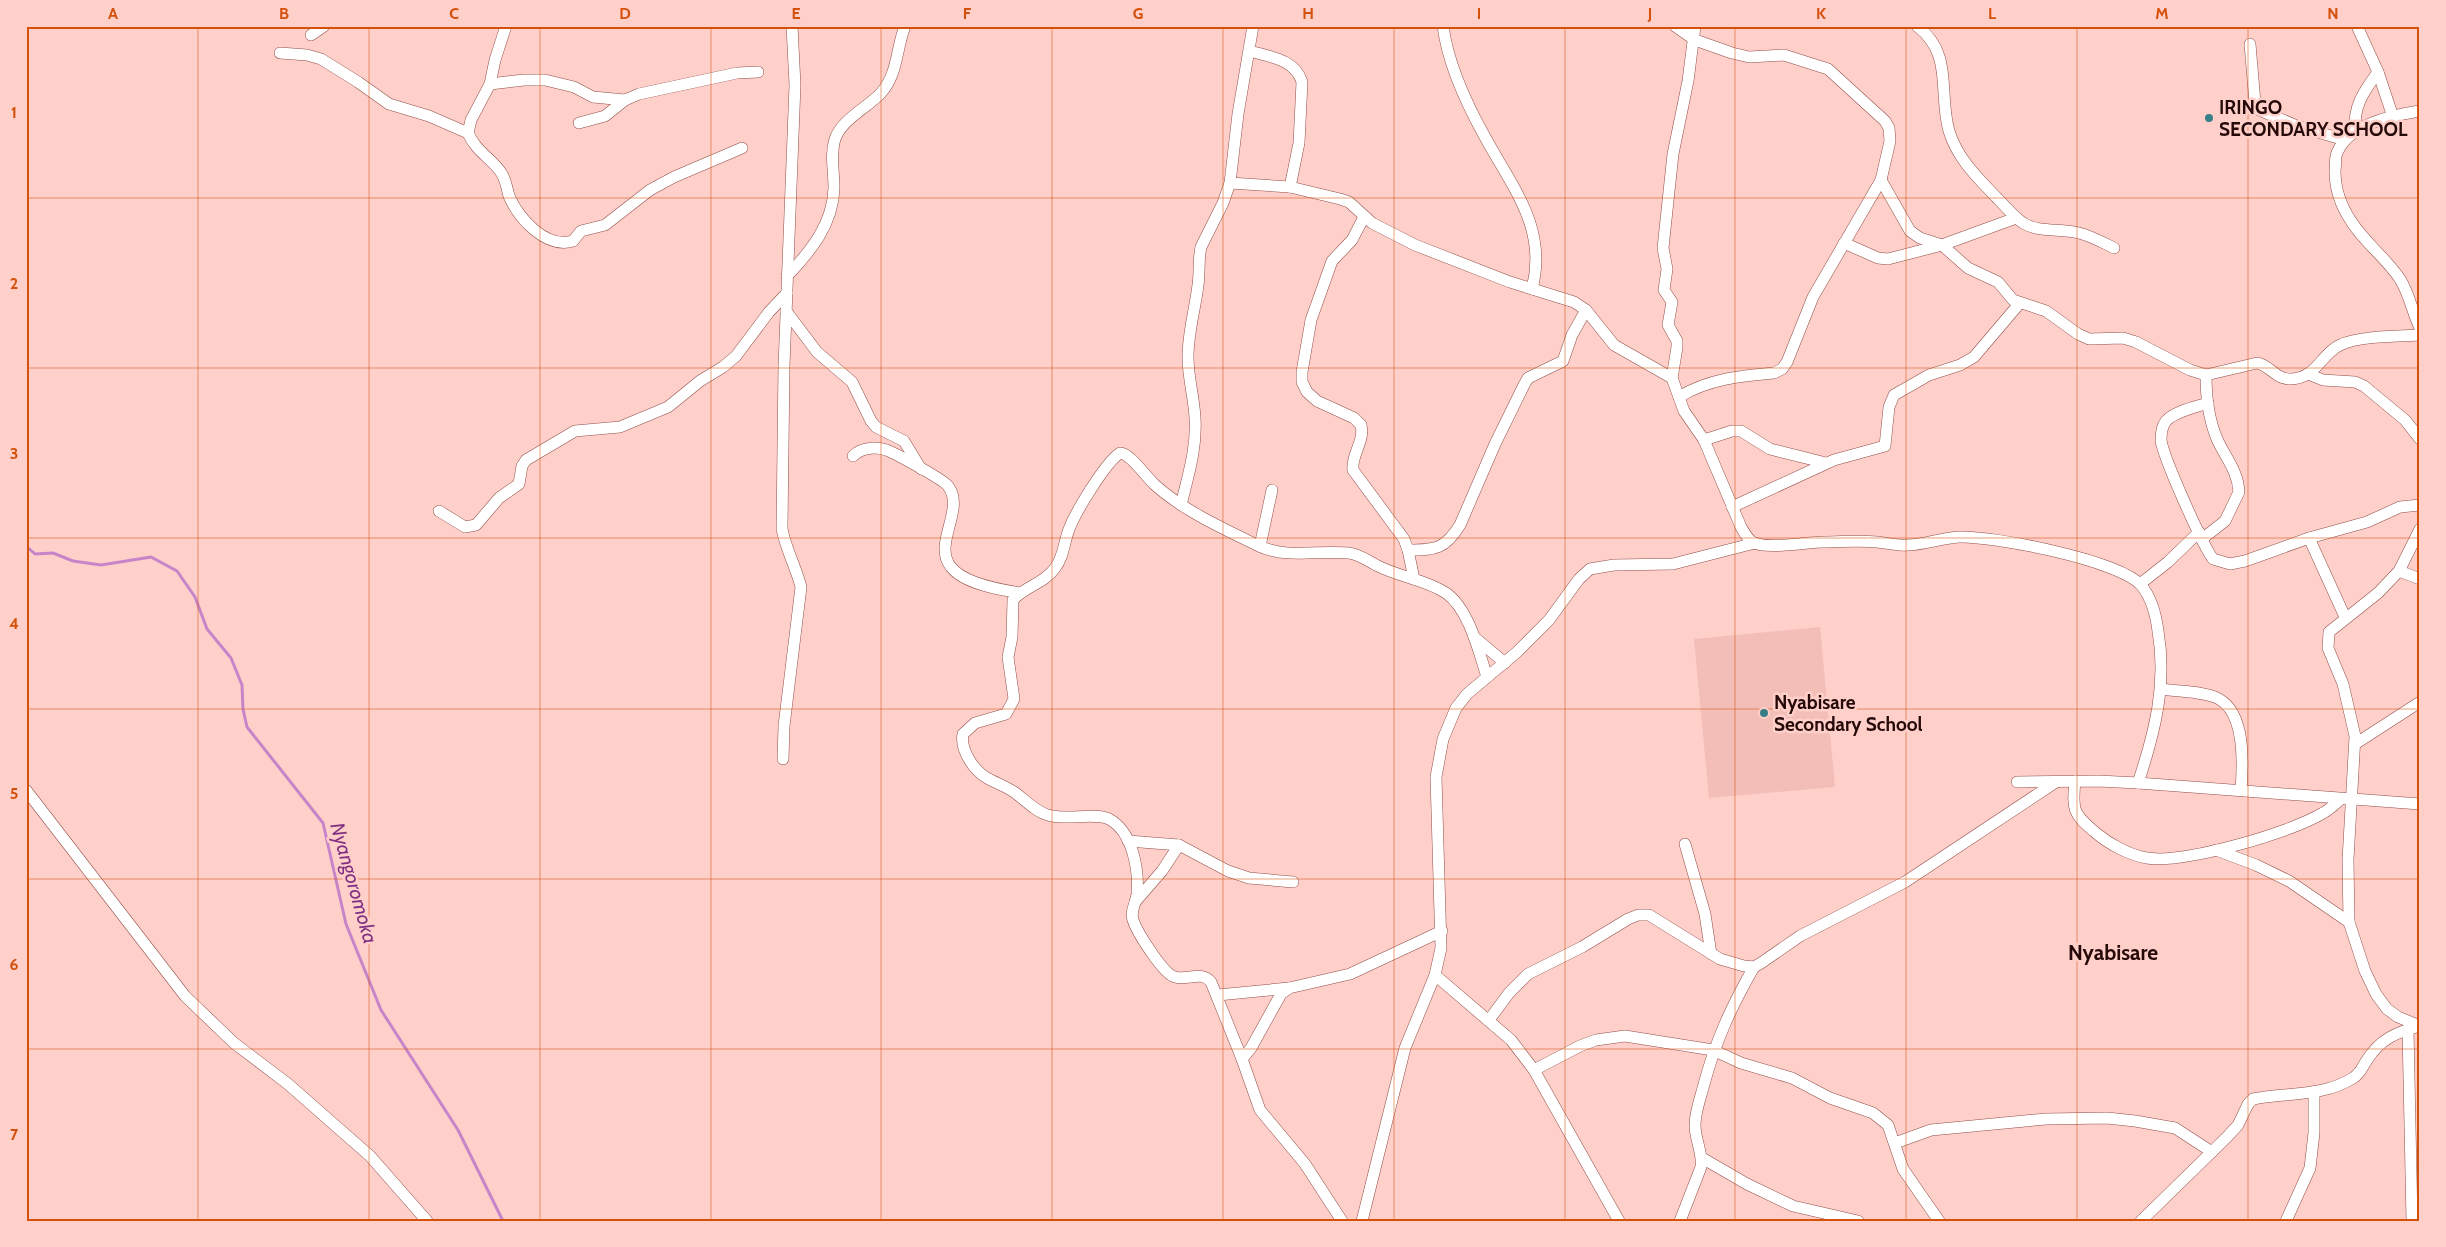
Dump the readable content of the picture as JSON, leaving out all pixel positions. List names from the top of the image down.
{
  "districts": ["Nyabisare"],
  "water": ["Nyangoromoka"],
  "places": ["IRINGO SECONDARY SCHOOL", "Nyabisare Secondary School"],
  "grid": {
    "columns": [
      "A",
      "B",
      "C",
      "D",
      "E",
      "F",
      "G",
      "H",
      "I",
      "J",
      "K",
      "L",
      "M",
      "N"
    ],
    "rows": [
      "1",
      "2",
      "3",
      "4",
      "5",
      "6",
      "7"
    ]
  }
}
